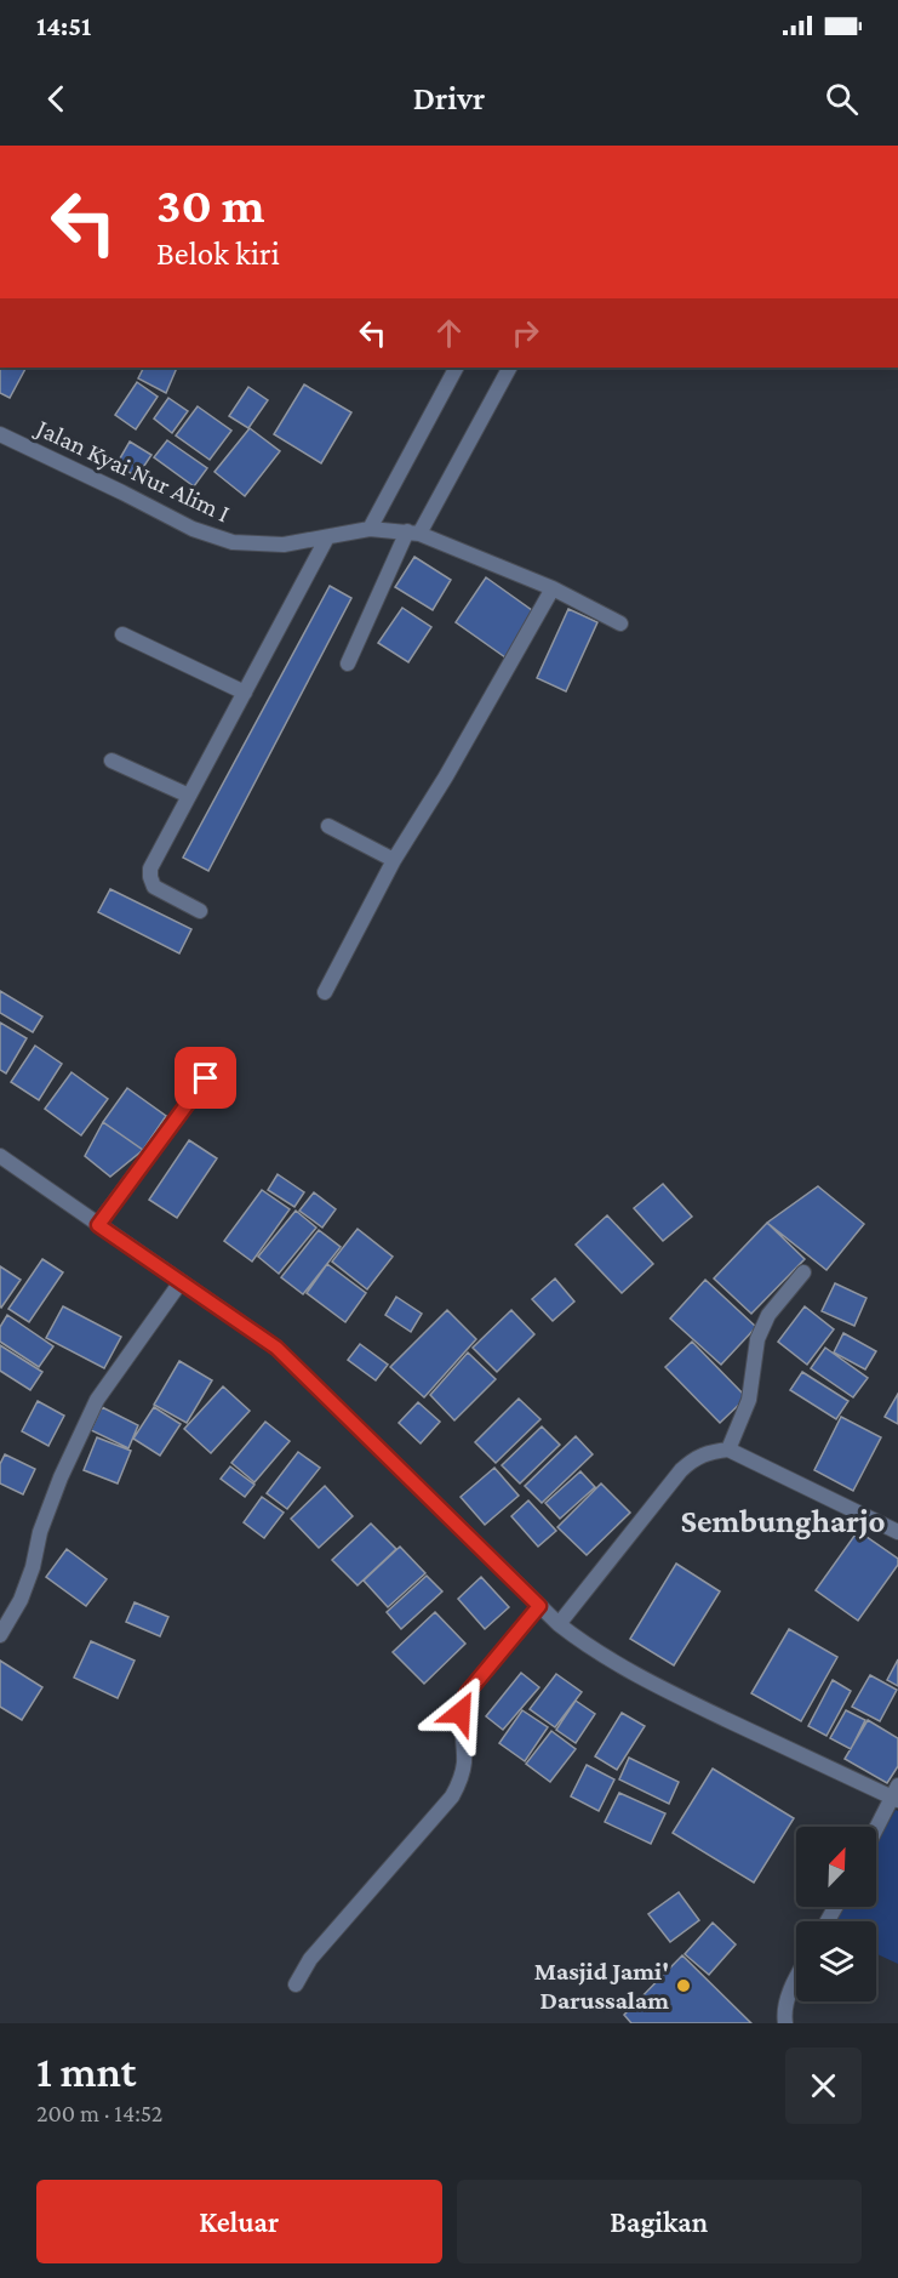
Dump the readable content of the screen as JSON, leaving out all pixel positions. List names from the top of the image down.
{
  "streets": {
    "street": ["Jalan Kyai Nur Alim I"]
  },
  "districts": ["Sembungharjo"],
  "places": ["Masjid Jami' Darussalam"],
  "north": "top right",
  "page": {
    "status": "14:51",
    "header": "Drivr",
    "turn": ["30 m", "Belok kiri"],
    "heading": ["1 mnt", "200 m · 14:52"],
    "buttons": ["Keluar", "Bagikan"]
  }
}
